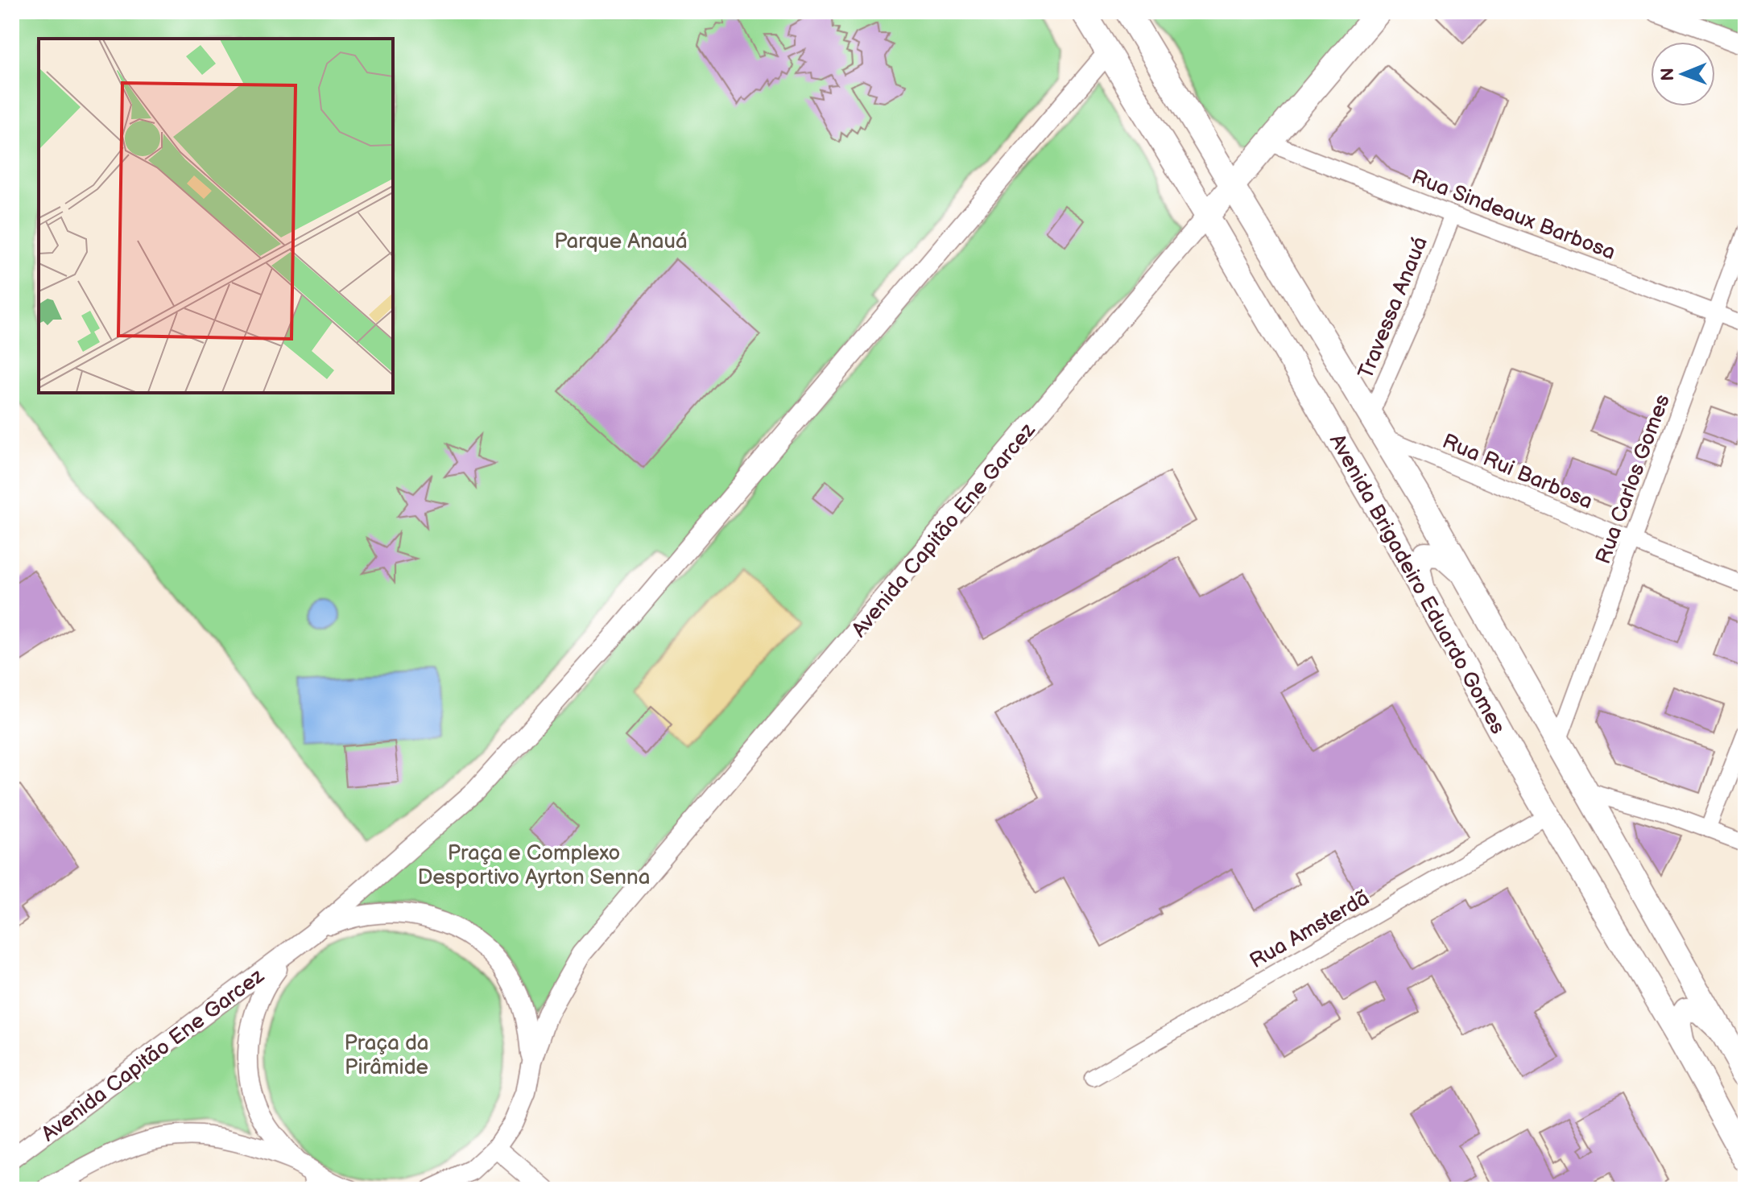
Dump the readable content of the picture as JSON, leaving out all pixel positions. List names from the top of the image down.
{
  "streets": {
    "main road": ["Avenida Capitão Ene Garcez", "Avenida Brigadeiro Eduardo Gomes"],
    "street": [
      "Rua Sindeaux Barbosa",
      "Travessa Anauá",
      "Rua Rui Barbosa",
      "Rua Carlos Gomes",
      "Rua Amsterdã"
    ]
  },
  "crossings": [
    ["Rua Sindeaux Barbosa", "Travessa Anauá"],
    ["Rua Sindeaux Barbosa", "Rua Carlos Gomes"],
    ["Rua Sindeaux Barbosa", "Avenida Capitão Ene Garcez"],
    ["Travessa Anauá", "Rua Rui Barbosa"],
    ["Travessa Anauá", "Avenida Brigadeiro Eduardo Gomes"],
    ["Rua Rui Barbosa", "Rua Carlos Gomes"],
    ["Rua Rui Barbosa", "Avenida Brigadeiro Eduardo Gomes"],
    ["Rua Carlos Gomes", "Avenida Brigadeiro Eduardo Gomes"],
    ["Avenida Capitão Ene Garcez", "Avenida Brigadeiro Eduardo Gomes"],
    ["Avenida Brigadeiro Eduardo Gomes", "Rua Amsterdã"]
  ],
  "parks": ["Parque Anauá", "Praça e Complexo Desportivo Ayrton Senna", "Praça da Pirâmide"],
  "north": "left"
}
